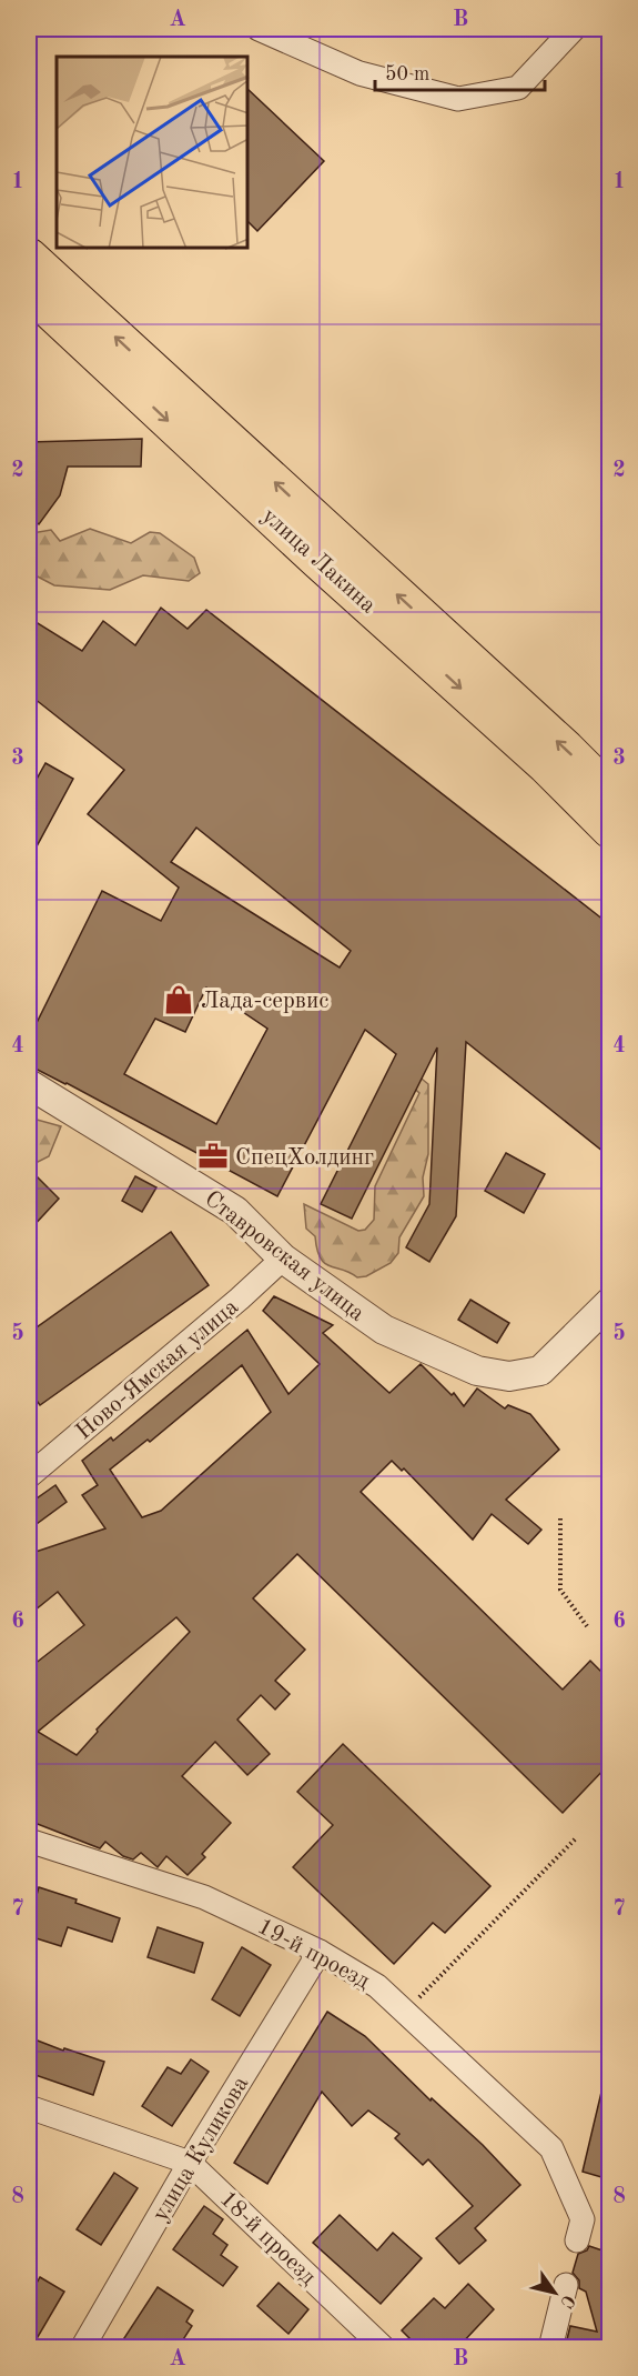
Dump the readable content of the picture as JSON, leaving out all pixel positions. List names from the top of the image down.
{
  "streets": {
    "highway": ["улица Лакина"],
    "street": [
      "Ставровская улица",
      "Ново-Ямская улица",
      "19-й проезд",
      "улица Куликова",
      "18-й проезд"
    ]
  },
  "crossings": [
    ["Ставровская улица", "Ново-Ямская улица"],
    ["19-й проезд", "улица Куликова"],
    ["улица Куликова", "18-й проезд"]
  ],
  "places": {
    "shop": ["Лада-сервис"],
    "office": ["СпецХолдинг"]
  },
  "scale_bar": "50 m",
  "north": "bottom right",
  "grid": {
    "columns": ["A", "B"],
    "rows": [
      "1",
      "2",
      "3",
      "4",
      "5",
      "6",
      "7",
      "8"
    ]
  }
}
